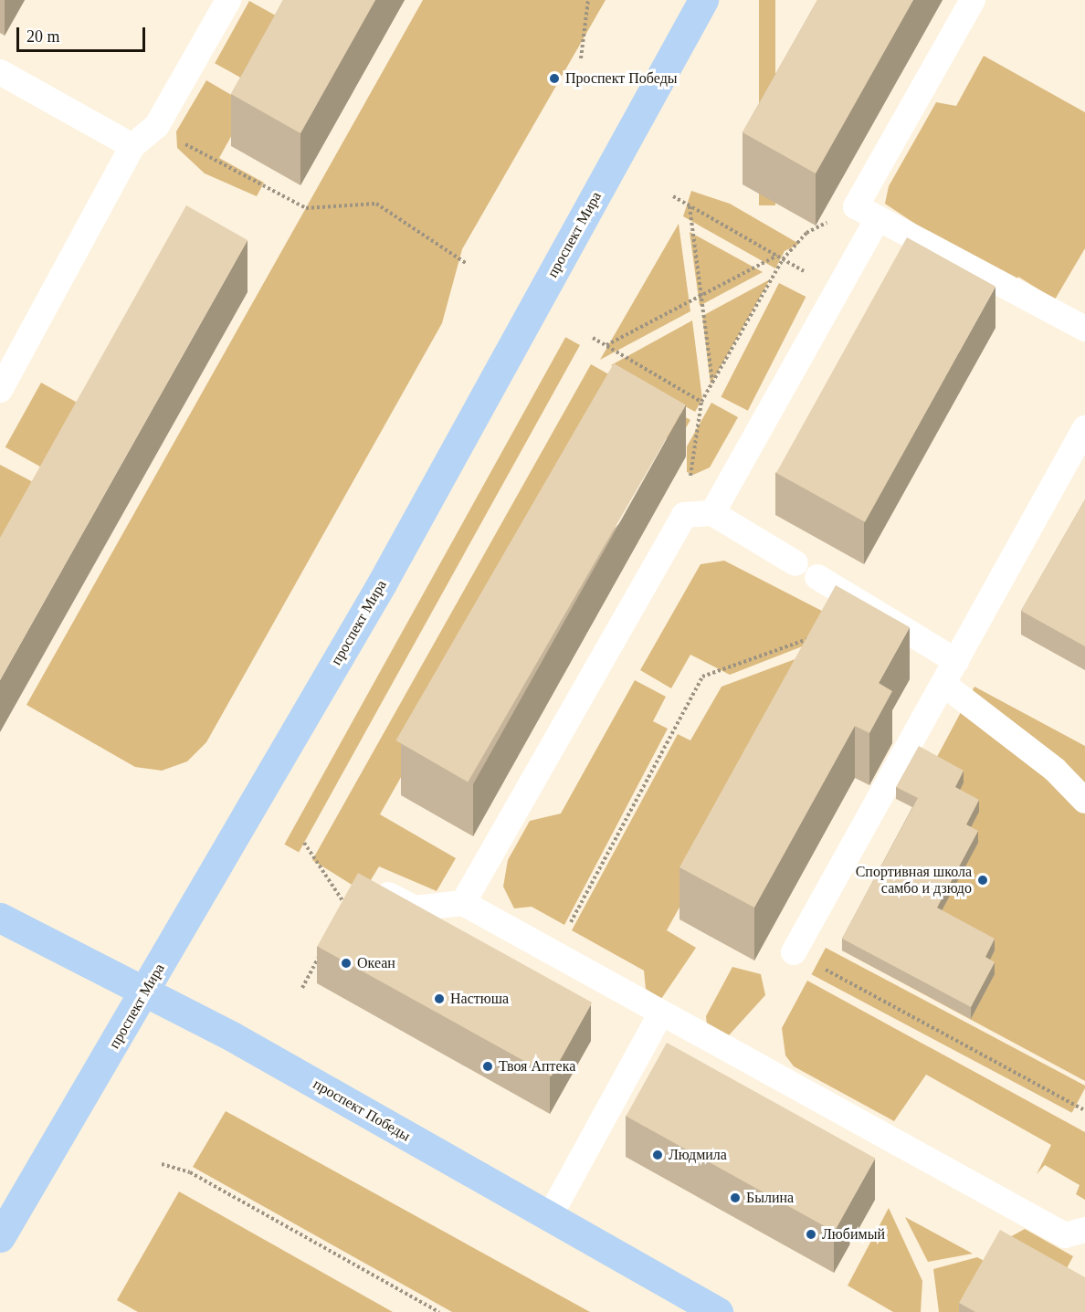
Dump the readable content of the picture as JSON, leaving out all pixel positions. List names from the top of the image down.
{
  "streets": {
    "main road": ["проспект Мира", "проспект Победы"]
  },
  "crossings": [
    ["проспект Мира", "проспект Победы"]
  ],
  "places": [
    "Проспект Победы",
    "Спортивная школа самбо и дзюдо",
    "Океан",
    "Настюша",
    "Твоя Аптека",
    "Людмила",
    "Былина",
    "Любимый"
  ],
  "scale_bar": "20 m"
}
